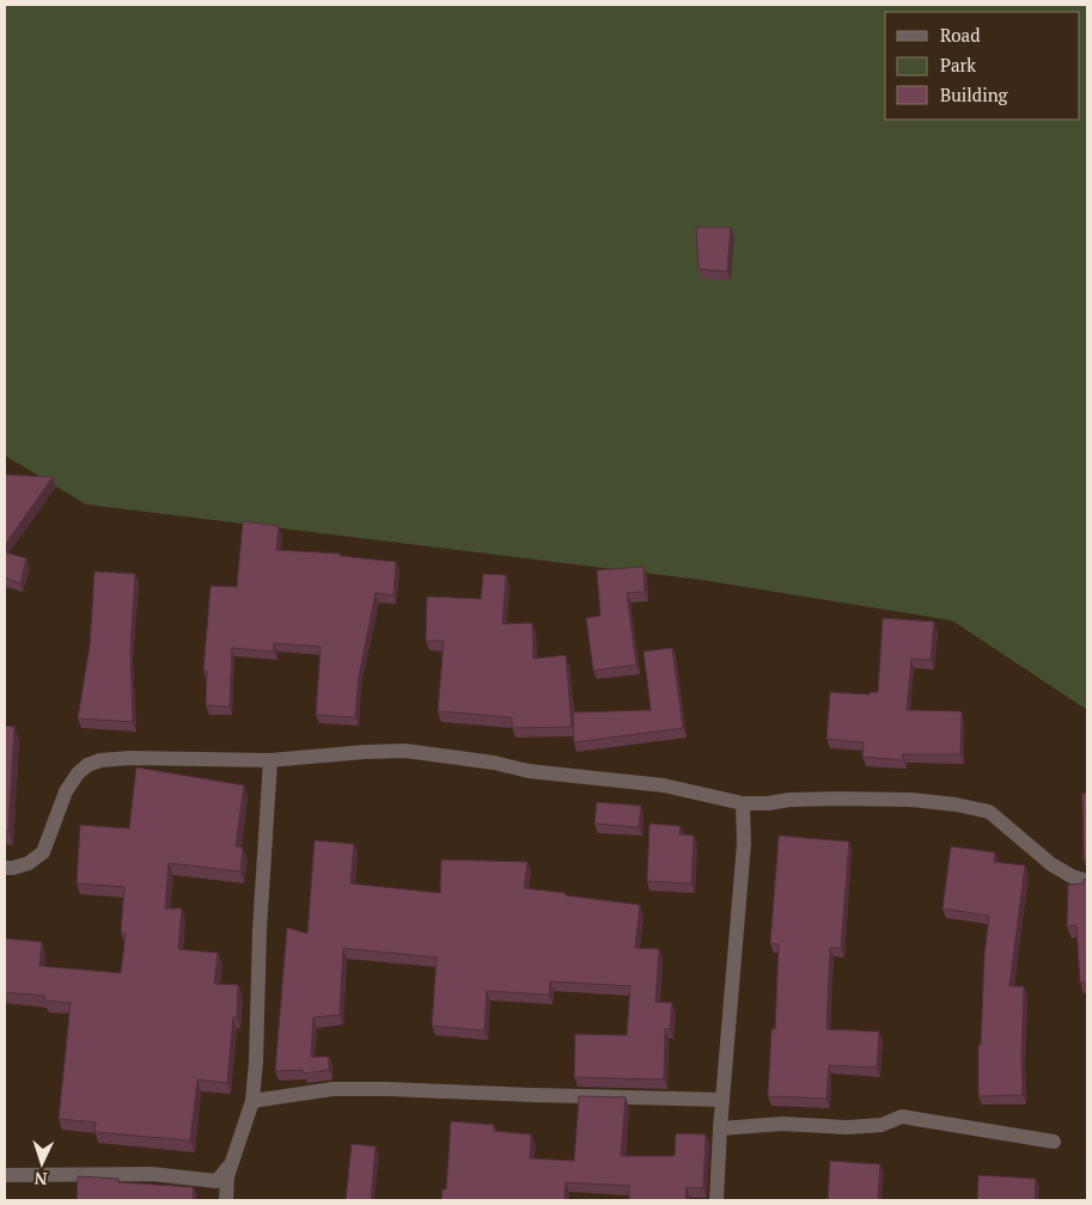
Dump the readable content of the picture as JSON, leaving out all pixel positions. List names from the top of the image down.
{
  "legend": ["Road", "Park", "Building"],
  "north": "bottom"
}
